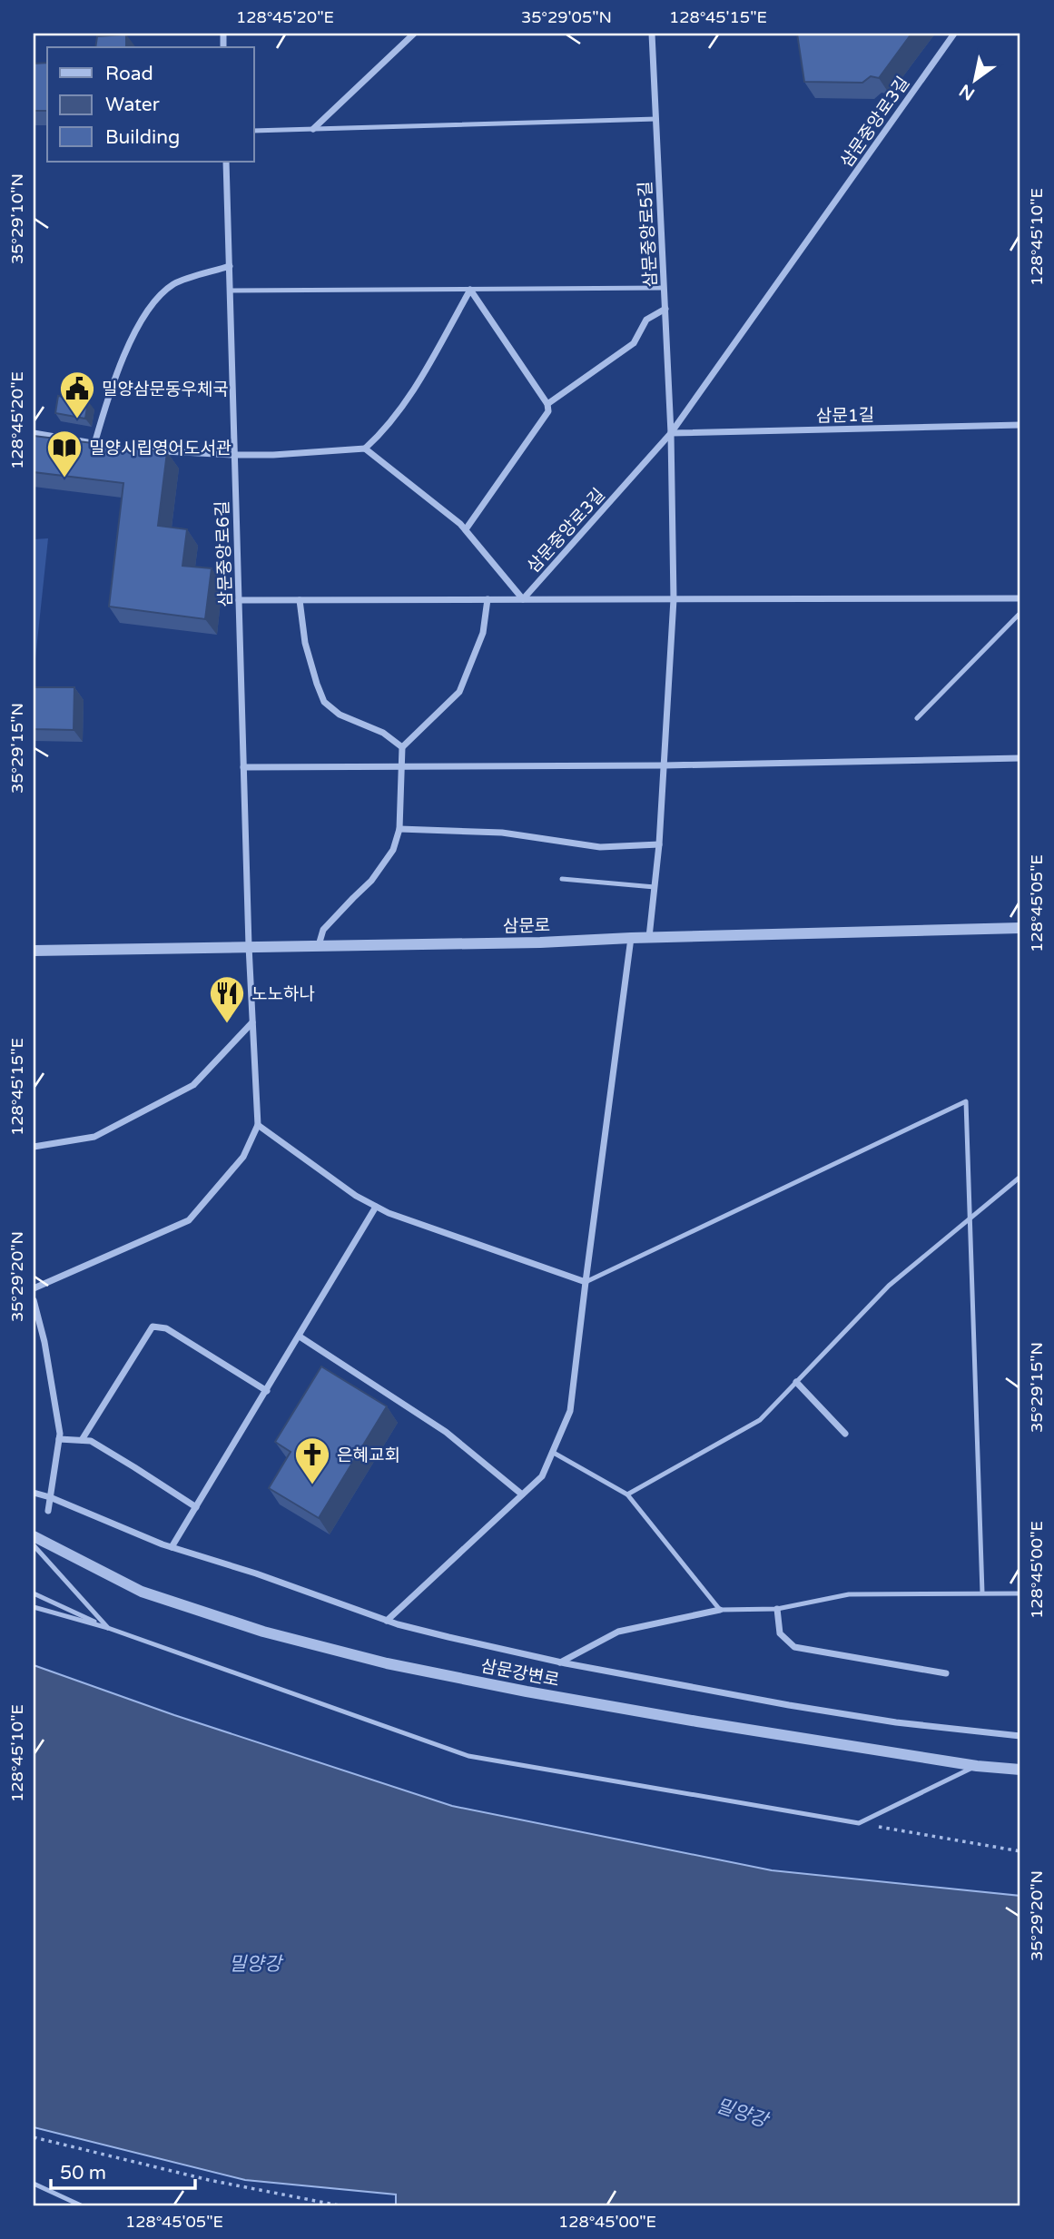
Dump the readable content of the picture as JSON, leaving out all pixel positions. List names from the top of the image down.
{
  "streets": {
    "street": [
      "삼문중앙로3길",
      "삼문중앙로5길",
      "삼문1길",
      "삼문중앙로6길",
      "삼문로",
      "삼문강변로"
    ]
  },
  "crossings": [
    ["삼문중앙로3길", "삼문중앙로5길"],
    ["삼문중앙로3길", "삼문1길"],
    ["삼문중앙로5길", "삼문1길"],
    ["삼문중앙로5길", "삼문로"],
    ["삼문중앙로6길", "삼문로"]
  ],
  "water": ["밀양강"],
  "places": {
    "public building": ["밀양삼문동우체국"],
    "library": ["밀양시립영어도서관"],
    "restaurant": ["노노하나"],
    "church": ["은혜교회"]
  },
  "legend": ["Road", "Water", "Building"],
  "scale_bar": "50 m",
  "north": "bottom left",
  "coordinates": [
    "128°45'20\"E",
    "35°29'05\"N",
    "128°45'15\"E",
    "35°29'10\"N",
    "128°45'10\"E",
    "35°29'15\"N",
    "128°45'05\"E",
    "35°29'20\"N",
    "128°45'00\"E"
  ]
}
